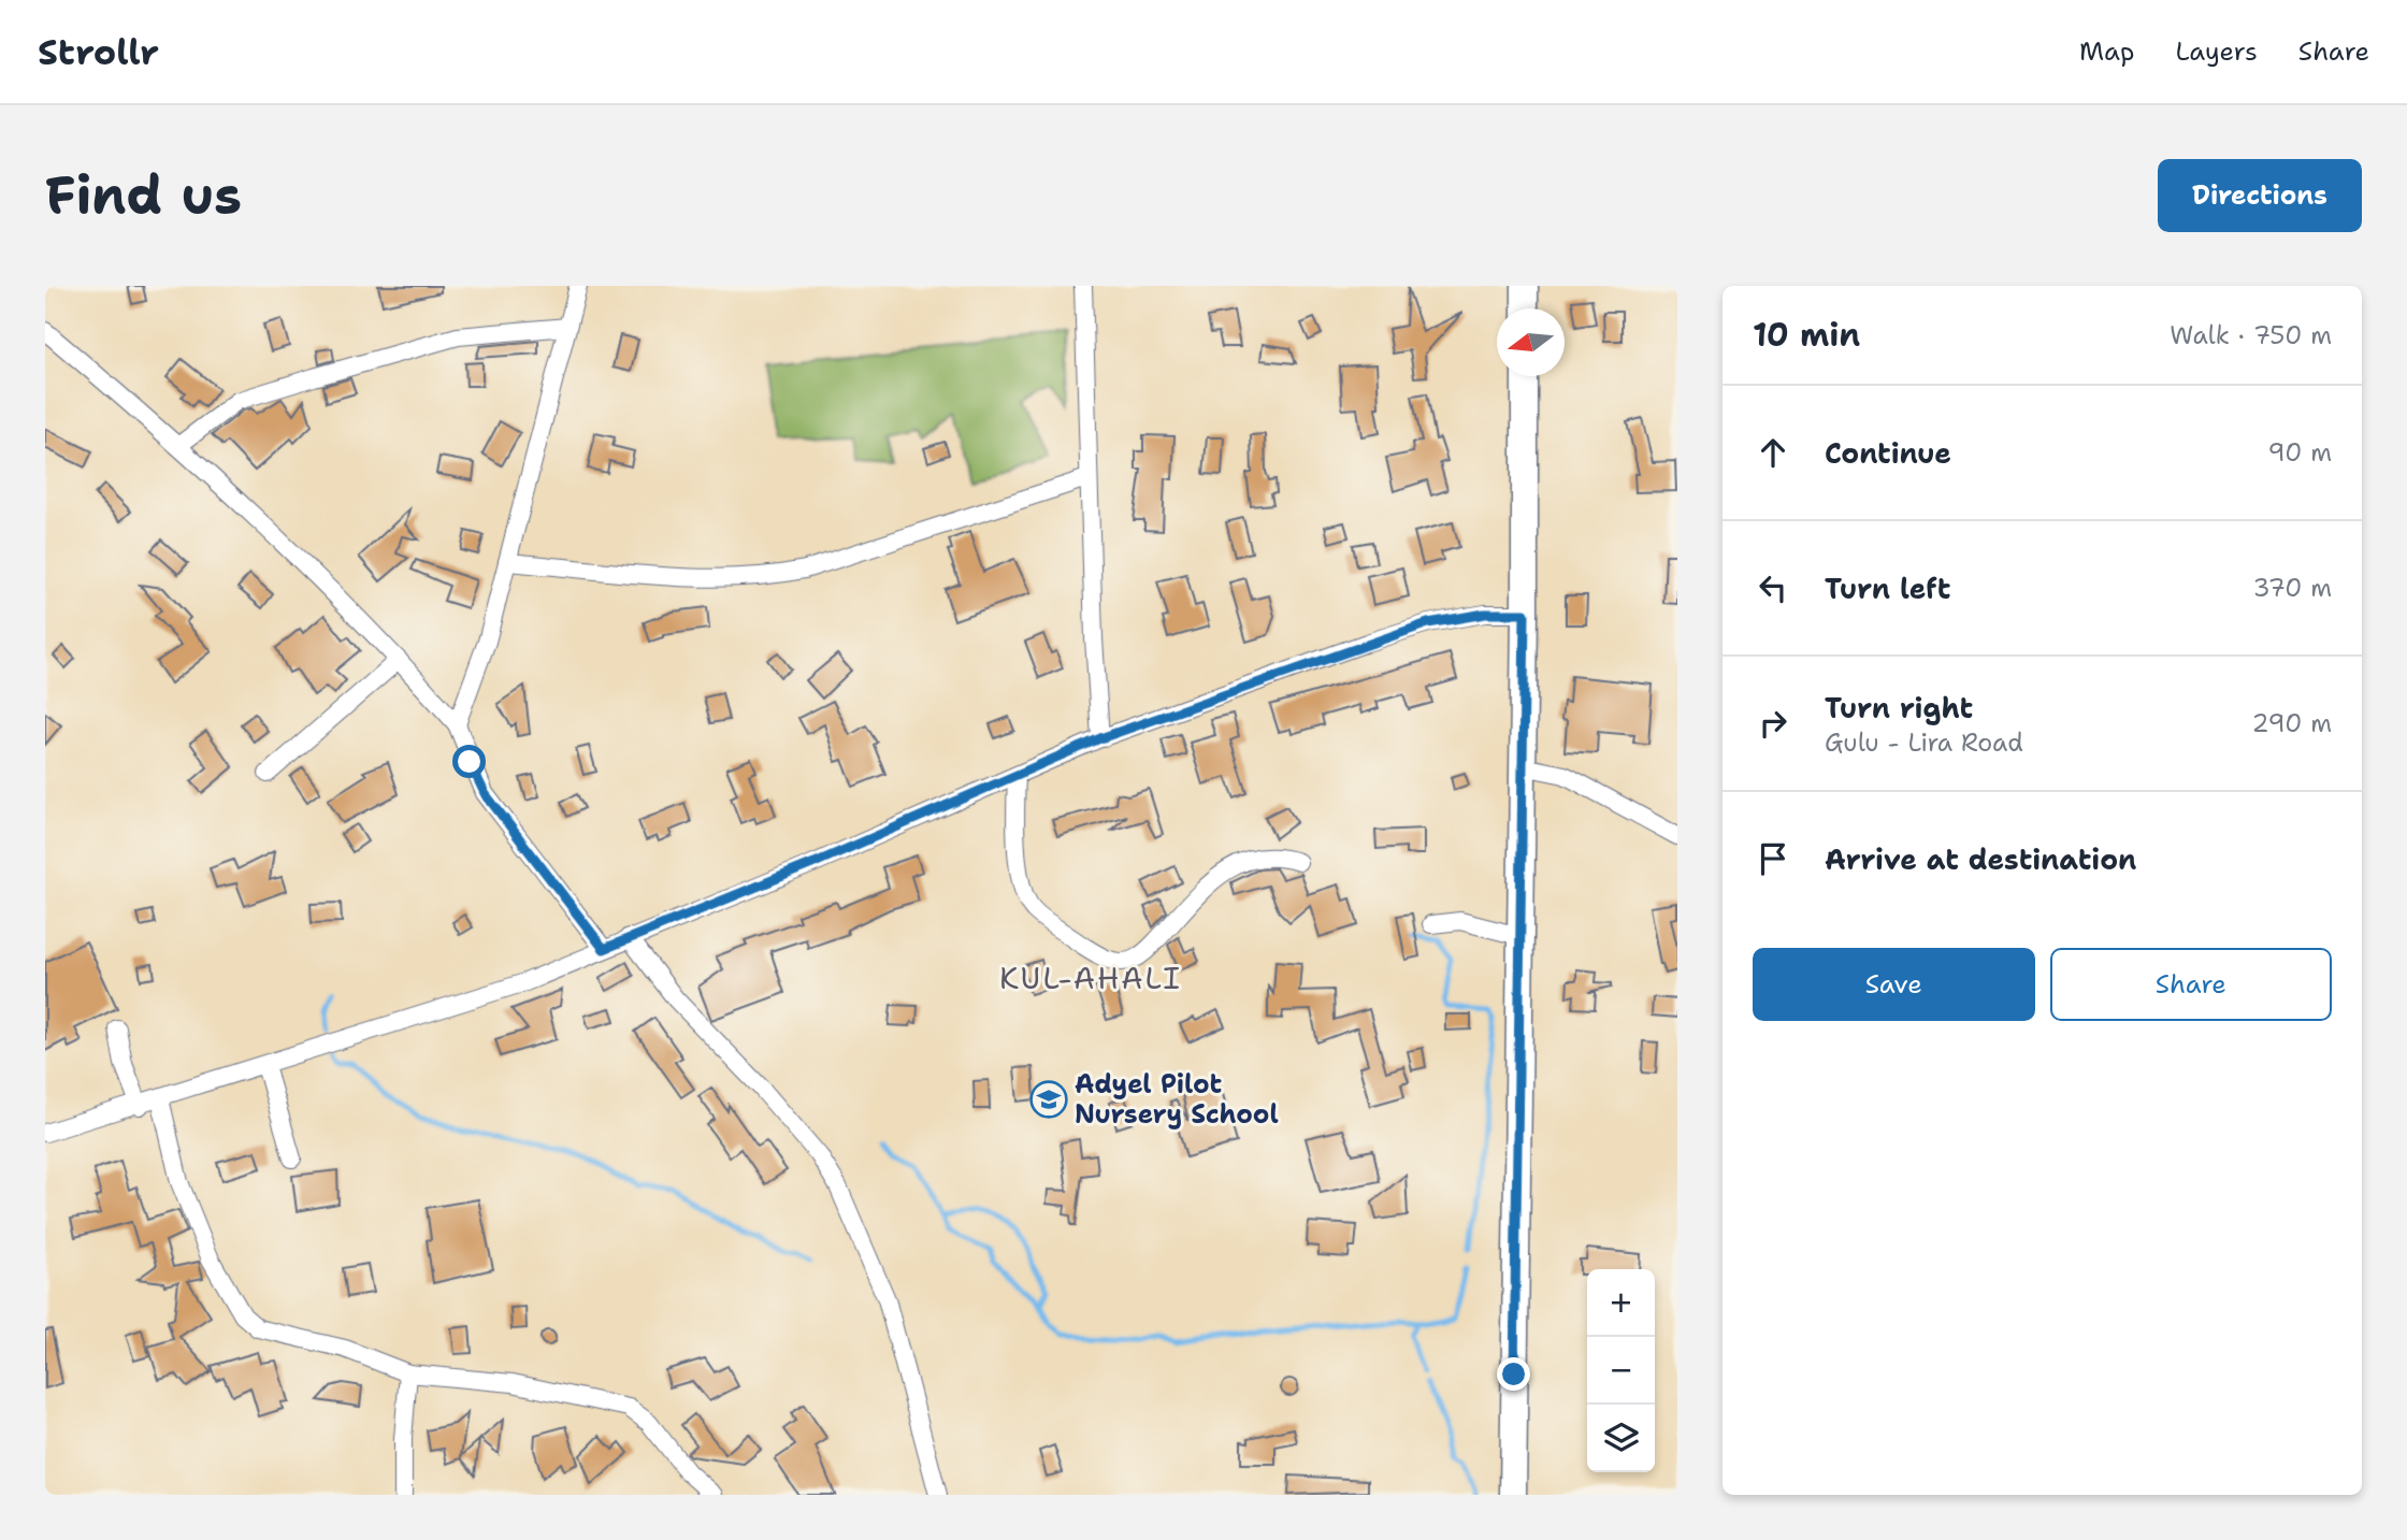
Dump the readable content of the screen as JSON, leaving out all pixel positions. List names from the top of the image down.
{
  "districts": ["KUL-AHALI"],
  "places": {
    "school or university": ["Adyel Pilot Nursery School"]
  },
  "north": "left",
  "page": {
    "header": "Strollr",
    "nav": ["Map", "Layers", "Share"],
    "buttons": [
      "Directions",
      ["Save", "Share"]
    ],
    "title": "Find us",
    "heading": ["10 min", "Walk · 750 m"],
    "list": [
      ["Continue", "90 m"],
      ["Turn left", "370 m"],
      ["Turn right", "Gulu - Lira Road", "290 m"],
      "Arrive at destination"
    ],
    "map_buttons": ["+", "−"]
  }
}
